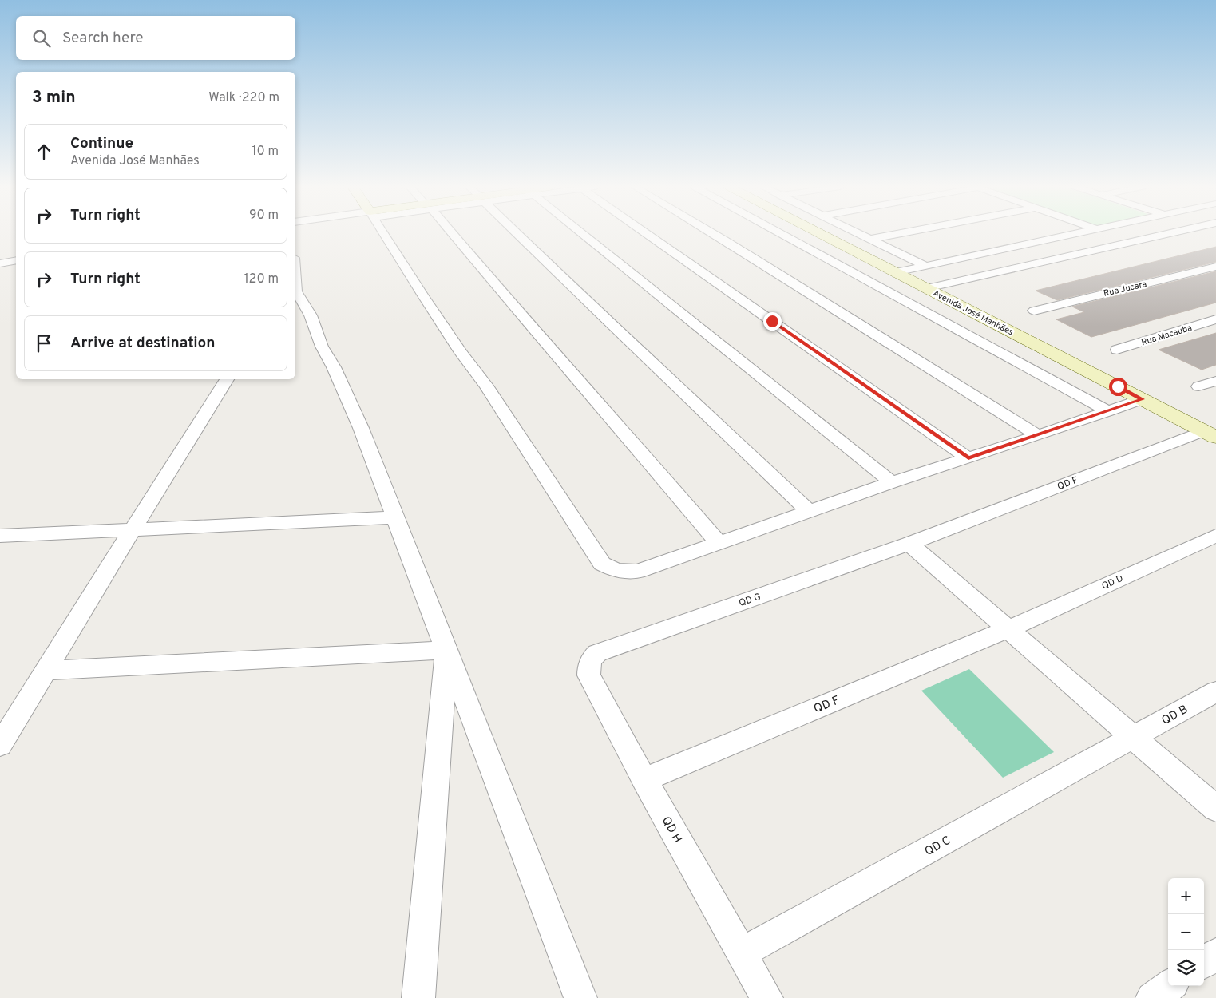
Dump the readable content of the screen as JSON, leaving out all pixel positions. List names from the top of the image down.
{
  "streets": {
    "street": [
      "Rua Jucara",
      "Avenida José Manhães",
      "Rua Macauba",
      "QD F",
      "QD D",
      "QD G",
      "QD B",
      "QD H",
      "QD C"
    ]
  },
  "crossings": [
    ["Avenida José Manhães", "QD F"],
    ["QD F", "QD D"],
    ["QD F", "QD G"],
    ["QD F", "QD H"],
    ["QD G", "QD H"],
    ["QD B", "QD C"],
    ["QD H", "QD C"]
  ],
  "page": {
    "search": "Search here",
    "heading": ["3 min", "Walk · 220 m"],
    "list": [
      ["Continue", "Avenida José Manhães", "10 m"],
      ["Turn right", "90 m"],
      ["Turn right", "120 m"],
      "Arrive at destination"
    ],
    "map_buttons": ["+", "−"]
  }
}
